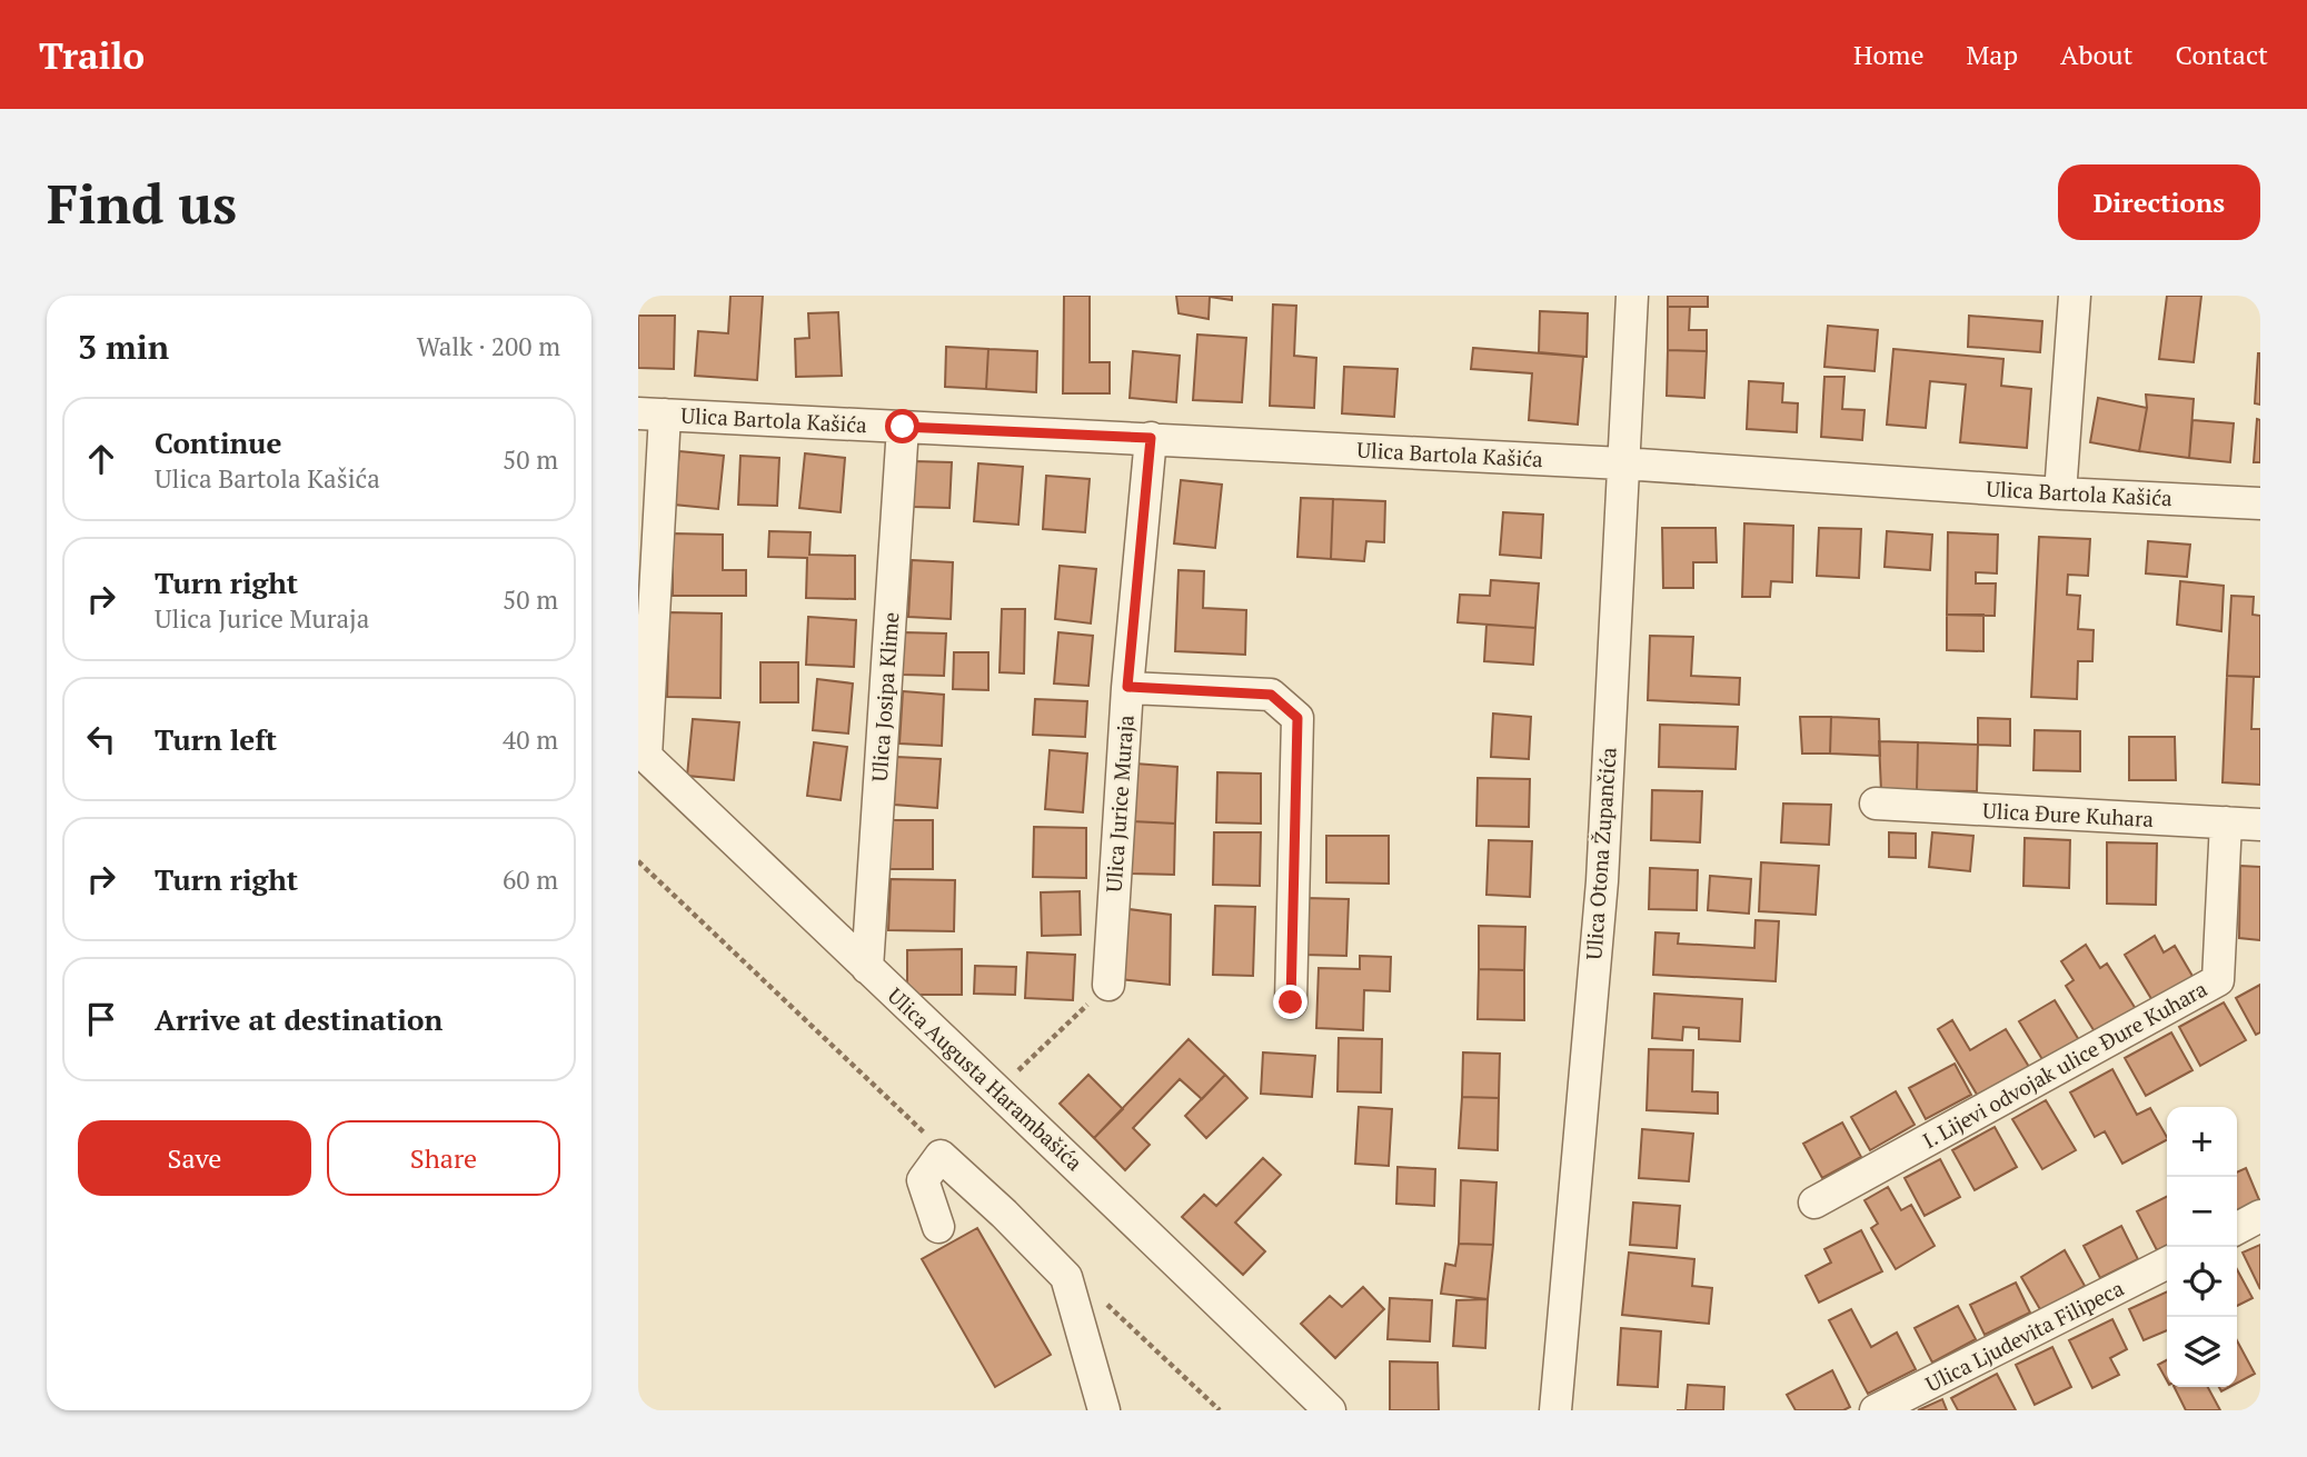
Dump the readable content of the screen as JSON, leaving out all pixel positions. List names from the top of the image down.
{
  "streets": {
    "street": [
      "Ulica Bartola Kašića",
      "Ulica Josipa Klime",
      "Ulica Jurice Muraja",
      "Ulica Đure Kuhara",
      "Ulica Otona Župančića",
      "I. Lijevi odvojak ulice Đure Kuhara",
      "Ulica Augusta Harambašića",
      "Ulica Ljudevita Filipeca"
    ]
  },
  "crossings": [
    ["Ulica Bartola Kašića", "Ulica Josipa Klime"],
    ["Ulica Bartola Kašića", "Ulica Jurice Muraja"],
    ["Ulica Bartola Kašića", "Ulica Otona Župančića"],
    ["Ulica Josipa Klime", "Ulica Augusta Harambašića"],
    ["Ulica Đure Kuhara", "I. Lijevi odvojak ulice Đure Kuhara"]
  ],
  "page": {
    "header": "Trailo",
    "nav": [
      "Home",
      "Map",
      "About",
      "Contact"
    ],
    "buttons": [
      "Directions",
      ["Save", "Share"]
    ],
    "title": "Find us",
    "heading": ["3 min", "Walk · 200 m"],
    "list": [
      ["Continue", "Ulica Bartola Kašića", "50 m"],
      ["Turn right", "Ulica Jurice Muraja", "50 m"],
      ["Turn left", "40 m"],
      ["Turn right", "60 m"],
      "Arrive at destination"
    ],
    "map_buttons": ["+", "−"]
  }
}
